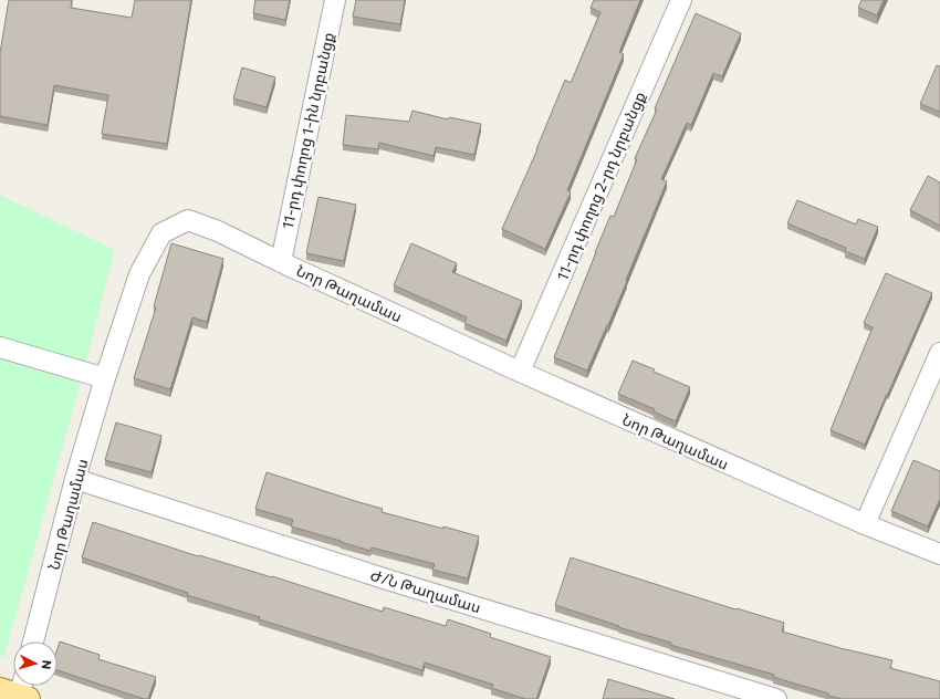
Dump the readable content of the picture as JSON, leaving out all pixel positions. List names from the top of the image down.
{
  "streets": {
    "street": [
      "11-րդ փողոց 1-ին նրբանցք",
      "11-րդ փողոց 2-րդ նրբանցք",
      "Նոր Թաղամաս",
      "Ժ/Ն Թաղամաս"
    ]
  },
  "crossings": [
    ["11-րդ փողոց 1-ին նրբանցք", "Նոր Թաղամաս"],
    ["11-րդ փողոց 2-րդ նրբանցք", "Նոր Թաղամաս"],
    ["Նոր Թաղամաս", "Ժ/Ն Թաղամաս"]
  ],
  "north": "right"
}
